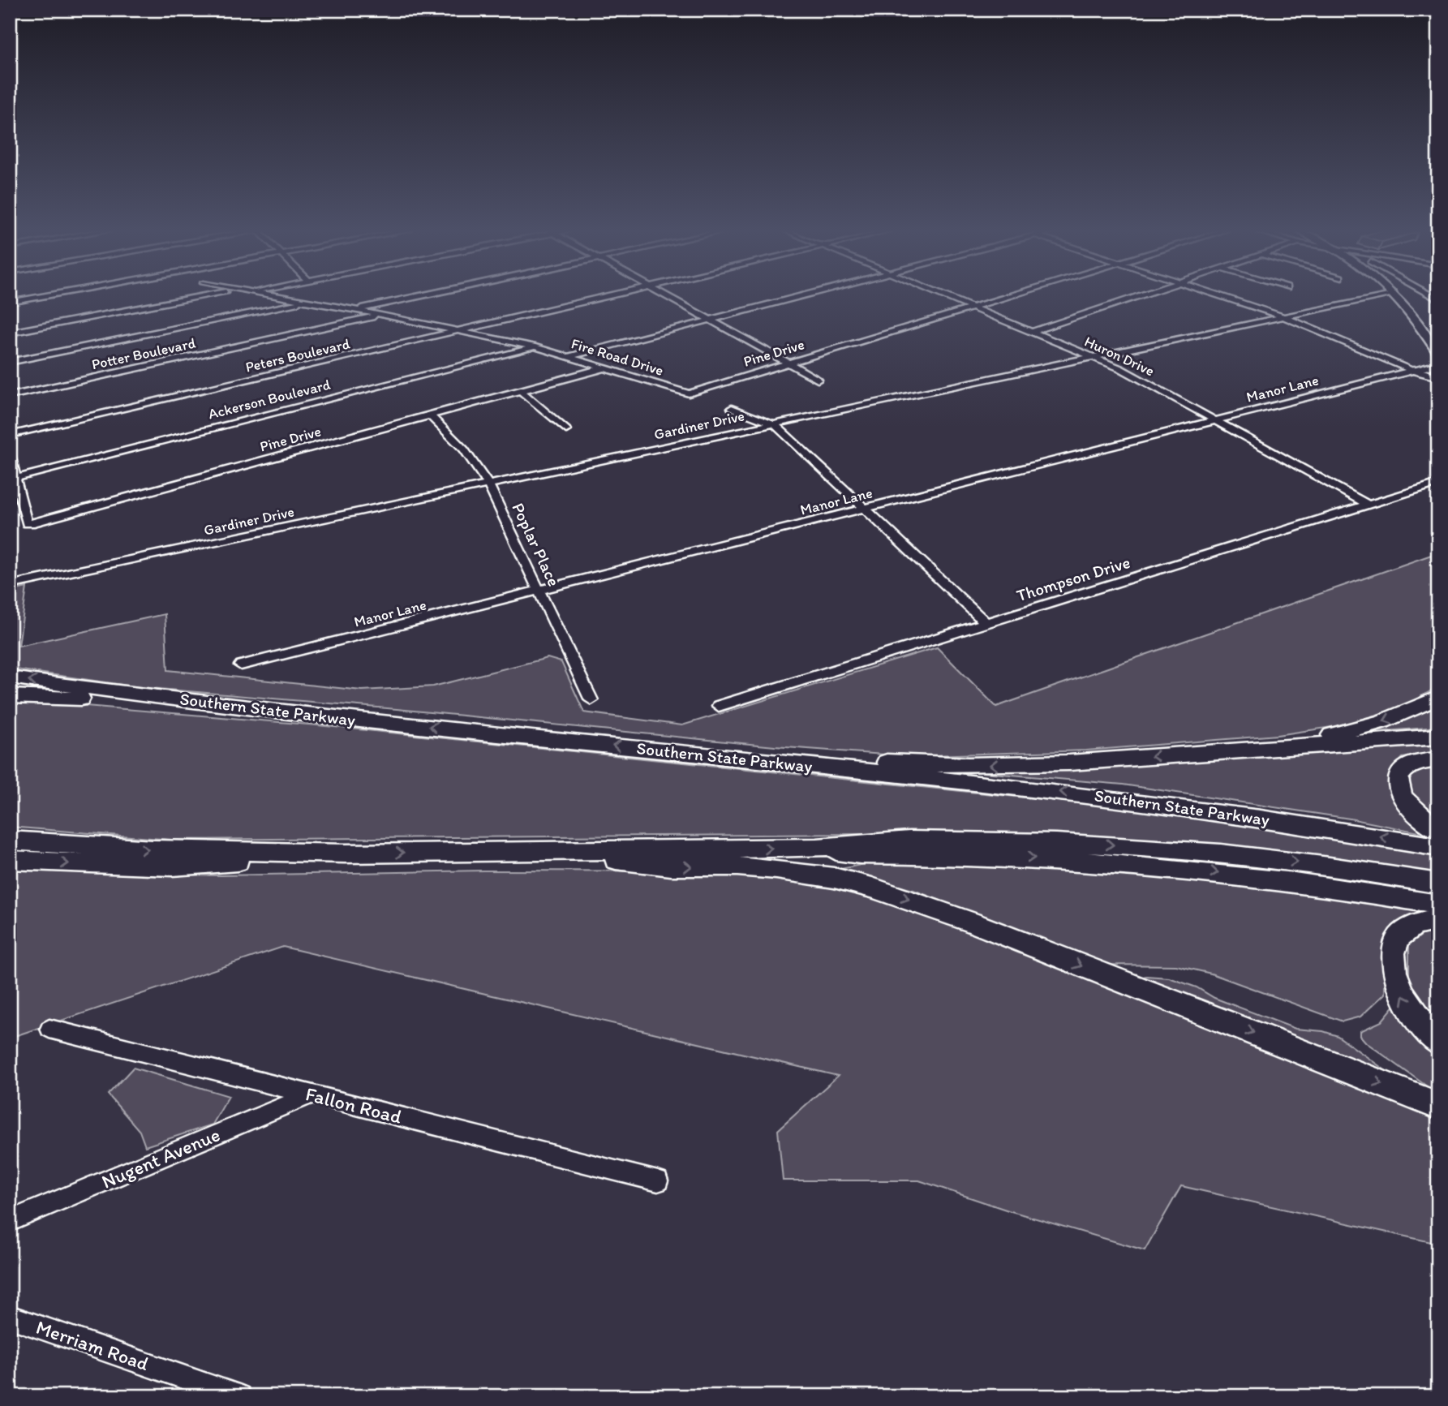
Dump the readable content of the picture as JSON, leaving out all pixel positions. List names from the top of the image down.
{
  "streets": {
    "highway": ["Southern State Parkway"],
    "street": [
      "Pine Drive",
      "Potter Boulevard",
      "Peters Boulevard",
      "Huron Drive",
      "Fire Road Drive",
      "Manor Lane",
      "Ackerson Boulevard",
      "Gardiner Drive",
      "Poplar Place",
      "Thompson Drive",
      "Fallon Road",
      "Nugent Avenue",
      "Merriam Road"
    ]
  },
  "crossings": [
    ["Pine Drive", "Huron Drive"],
    ["Pine Drive", "Fire Road Drive"],
    ["Pine Drive", "Ackerson Boulevard"],
    ["Pine Drive", "Poplar Place"],
    ["Potter Boulevard", "Fire Road Drive"],
    ["Peters Boulevard", "Fire Road Drive"],
    ["Huron Drive", "Manor Lane"],
    ["Huron Drive", "Gardiner Drive"],
    ["Huron Drive", "Thompson Drive"],
    ["Fire Road Drive", "Ackerson Boulevard"],
    ["Manor Lane", "Poplar Place"],
    ["Gardiner Drive", "Poplar Place"],
    ["Fallon Road", "Nugent Avenue"]
  ]
}
